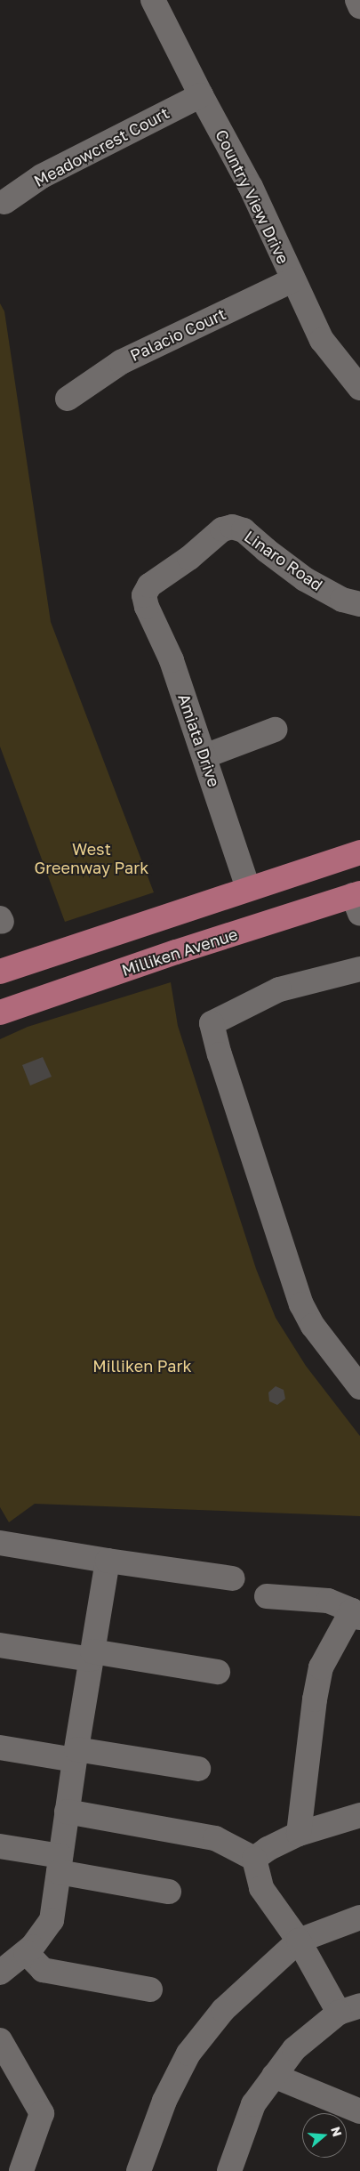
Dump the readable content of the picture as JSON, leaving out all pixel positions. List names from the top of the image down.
{
  "streets": {
    "main road": ["Milliken Avenue"],
    "street": [
      "Meadowcrest Court",
      "Country View Drive",
      "Palacio Court",
      "Linaro Road",
      "Amiata Drive"
    ]
  },
  "crossings": [
    ["Meadowcrest Court", "Country View Drive"],
    ["Country View Drive", "Palacio Court"],
    ["Linaro Road", "Amiata Drive"]
  ],
  "parks": ["West Greenway Park", "Milliken Park"],
  "north": "right"
}
